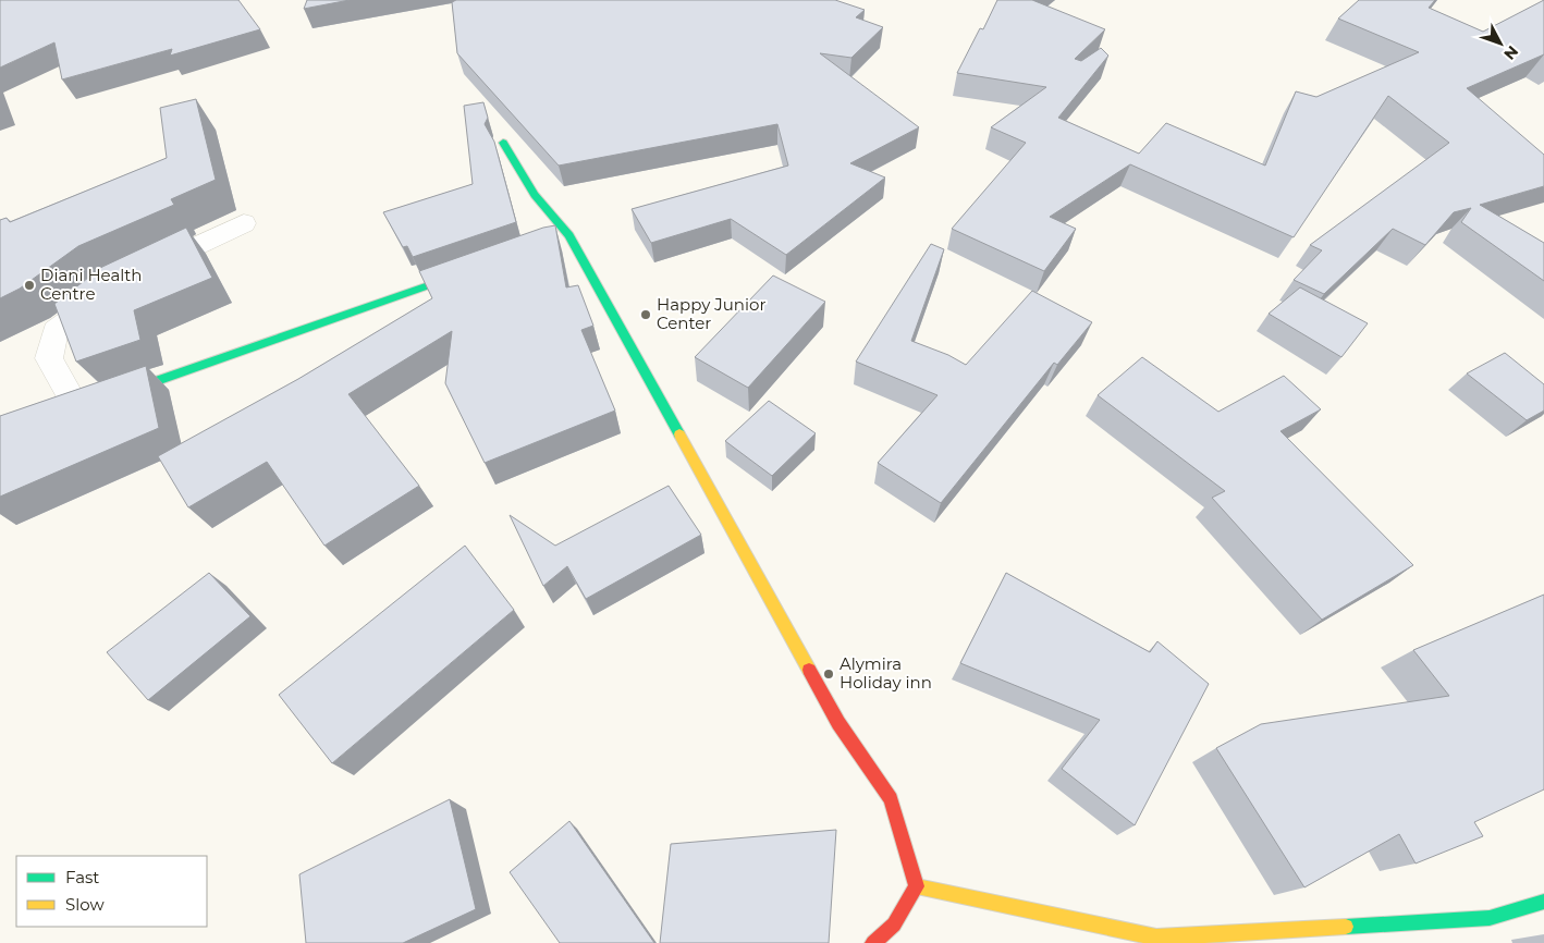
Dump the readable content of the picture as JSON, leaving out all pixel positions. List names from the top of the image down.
{
  "places": ["Diani Health Centre", "Happy Junior Center", "Alymira Holiday inn"],
  "legend": ["Fast", "Slow"],
  "north": "bottom right"
}
